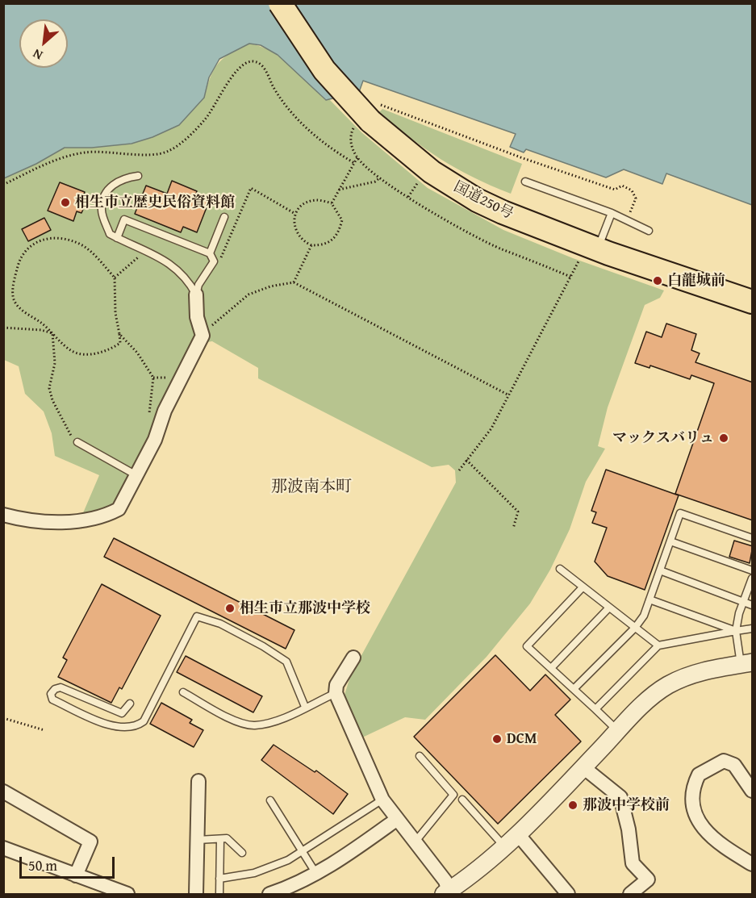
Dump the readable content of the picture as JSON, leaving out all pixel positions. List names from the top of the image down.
{
  "streets": {
    "highway": ["国道250号"]
  },
  "districts": ["那波南本町"],
  "places": [
    "相生市立歴史民俗資料館",
    "白龍城前",
    "マックスバリュ",
    "相生市立那波中学校",
    "DCM",
    "那波中学校前"
  ],
  "scale_bar": "50 m",
  "north": "bottom left"
}
